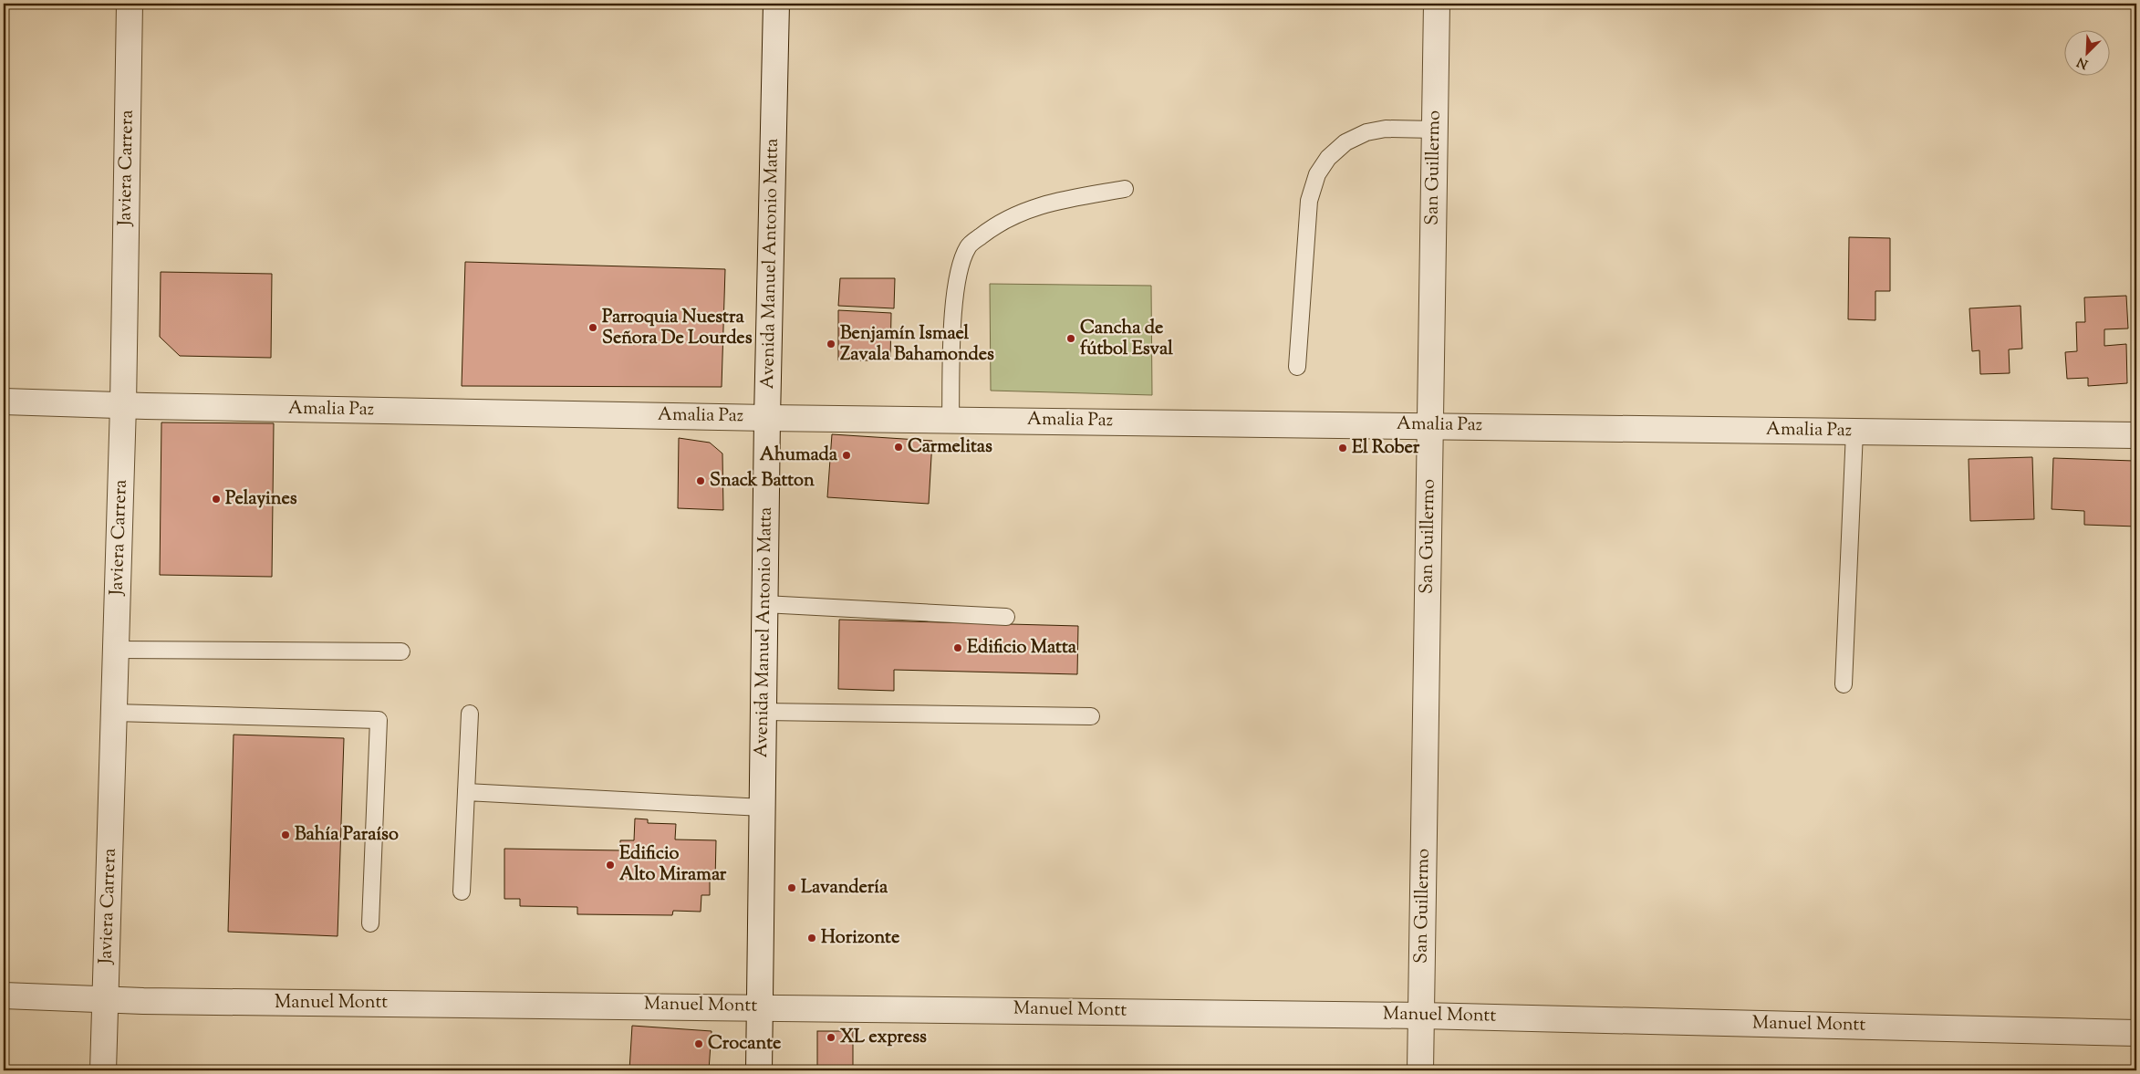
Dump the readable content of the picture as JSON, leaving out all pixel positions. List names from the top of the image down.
{
  "streets": {
    "street": [
      "Javiera Carrera",
      "San Guillermo",
      "Avenida Manuel Antonio Matta",
      "Amalia Paz",
      "Manuel Montt"
    ]
  },
  "crossings": [
    ["Javiera Carrera", "Amalia Paz"],
    ["Javiera Carrera", "Manuel Montt"],
    ["San Guillermo", "Amalia Paz"],
    ["San Guillermo", "Manuel Montt"],
    ["Avenida Manuel Antonio Matta", "Amalia Paz"],
    ["Avenida Manuel Antonio Matta", "Manuel Montt"]
  ],
  "places": [
    "Parroquia Nuestra Señora De Lourdes",
    "Cancha de fútbol Esval",
    "Benjamín Ismael Zavala Bahamondes",
    "Carmelitas",
    "El Rober",
    "Ahumada",
    "Snack Batton",
    "Pelayines",
    "Edificio Matta",
    "Bahía Paraíso",
    "Edificio Alto Miramar",
    "Lavandería",
    "Horizonte",
    "XL express",
    "Crocante"
  ],
  "north": "bottom left"
}
